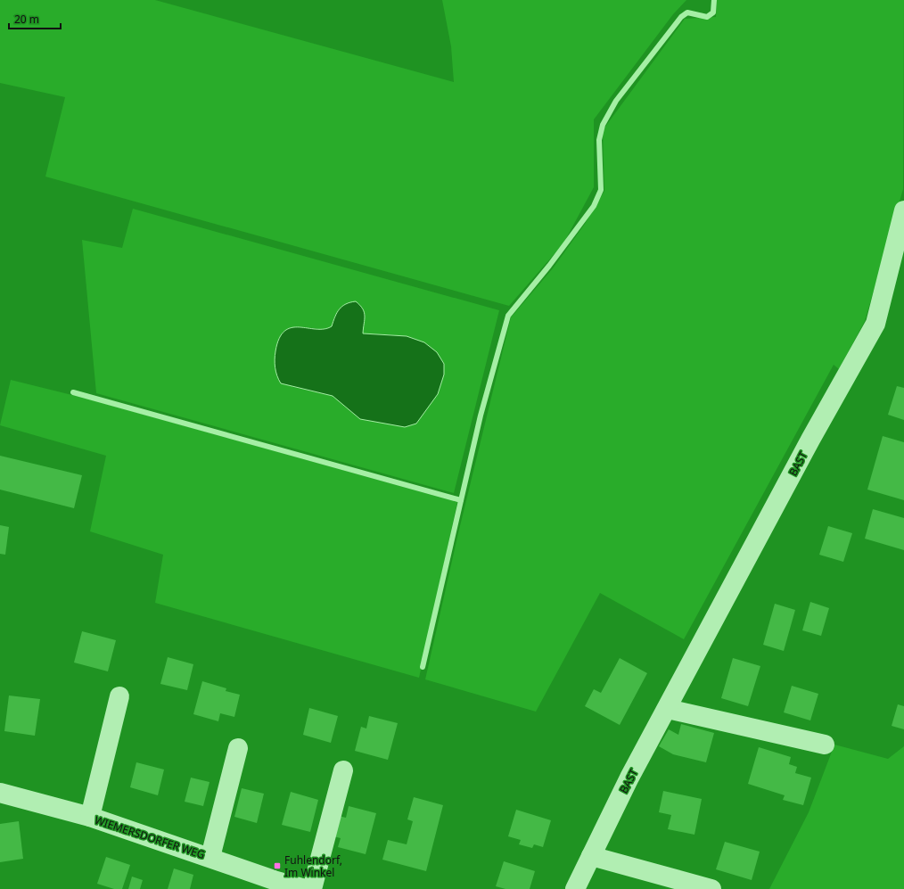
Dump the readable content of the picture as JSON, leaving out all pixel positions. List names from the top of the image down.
{
  "streets": {
    "street": ["BAST", "WIEMERSDORFER WEG"]
  },
  "places": {
    "transit": ["Fuhlendorf, Im Winkel"]
  },
  "scale_bar": "20 m"
}
